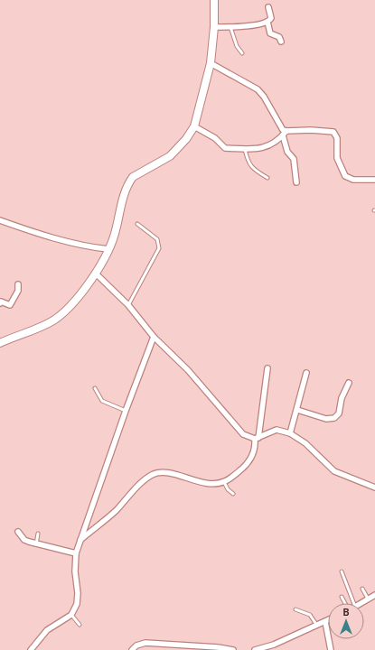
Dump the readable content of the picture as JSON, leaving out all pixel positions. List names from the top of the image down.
{
  "north": "top"
}
